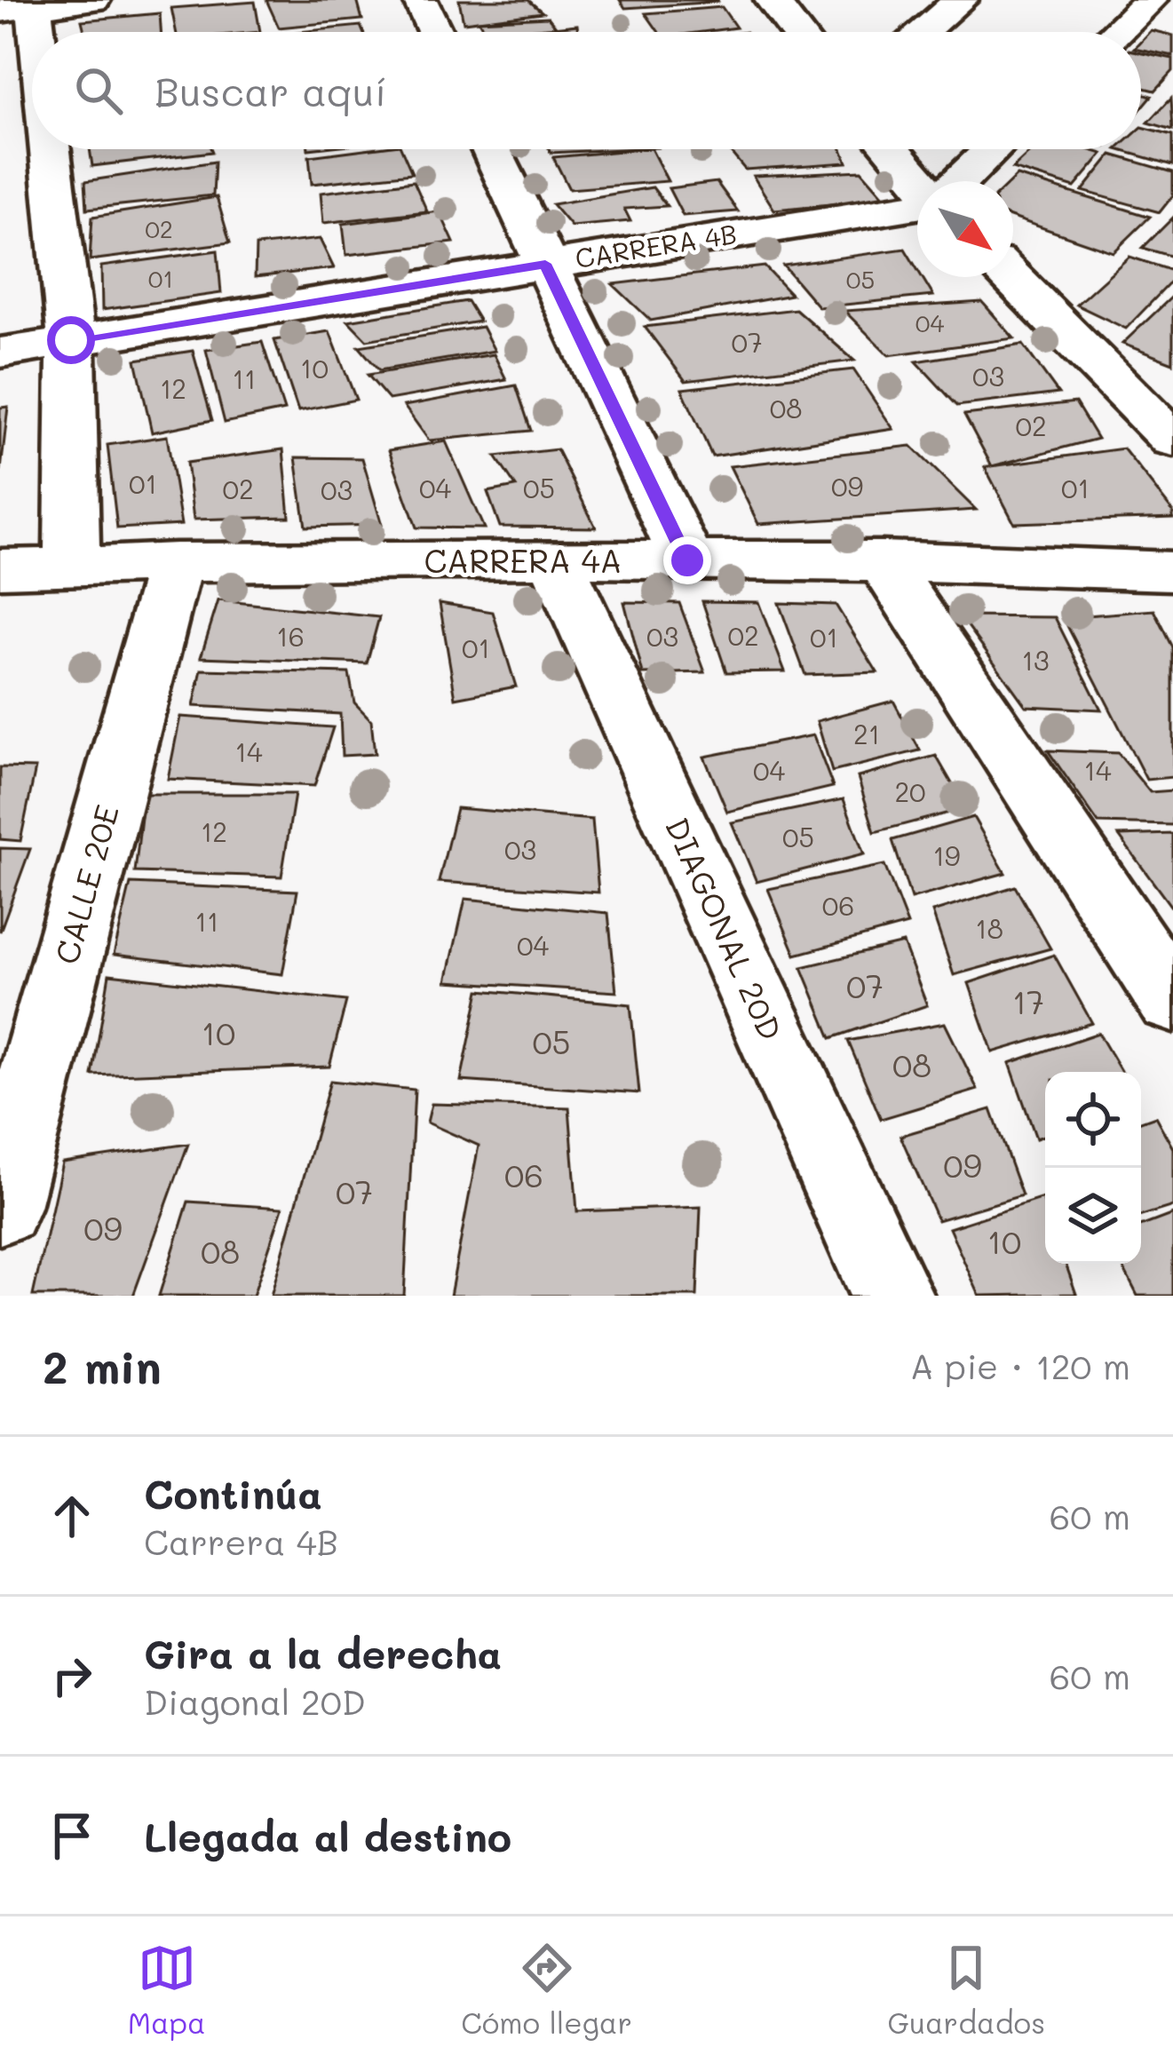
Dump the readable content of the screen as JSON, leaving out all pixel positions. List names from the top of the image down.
{
  "streets": {
    "street": [
      "CARRERA 4B",
      "CARRERA 4A",
      "CALLE 20E",
      "DIAGONAL 20D"
    ]
  },
  "crossings": [
    ["CARRERA 4A", "CALLE 20E"],
    ["CARRERA 4A", "DIAGONAL 20D"]
  ],
  "house_numbers": [
    "02",
    "01",
    "05",
    "04",
    "07",
    "10",
    "03",
    "11",
    "12",
    "08",
    "02",
    "01",
    "09",
    "04",
    "05",
    "01",
    "02",
    "03",
    "02",
    "16",
    "03",
    "01",
    "01",
    "13",
    "21",
    "14",
    "04",
    "14",
    "20",
    "12",
    "05",
    "03",
    "19",
    "06",
    "11",
    "18",
    "04",
    "07",
    "17",
    "10",
    "05",
    "08",
    "09",
    "06",
    "07",
    "09",
    "10",
    "08"
  ],
  "north": "bottom right",
  "page": {
    "search": "Buscar aquí",
    "heading": ["2 min", "A pie · 120 m"],
    "list": [
      ["Continúa", "Carrera 4B", "60 m"],
      ["Gira a la derecha", "Diagonal 20D", "60 m"],
      "Llegada al destino"
    ],
    "nav": ["Mapa", "Cómo llegar", "Guardados"]
  }
}
